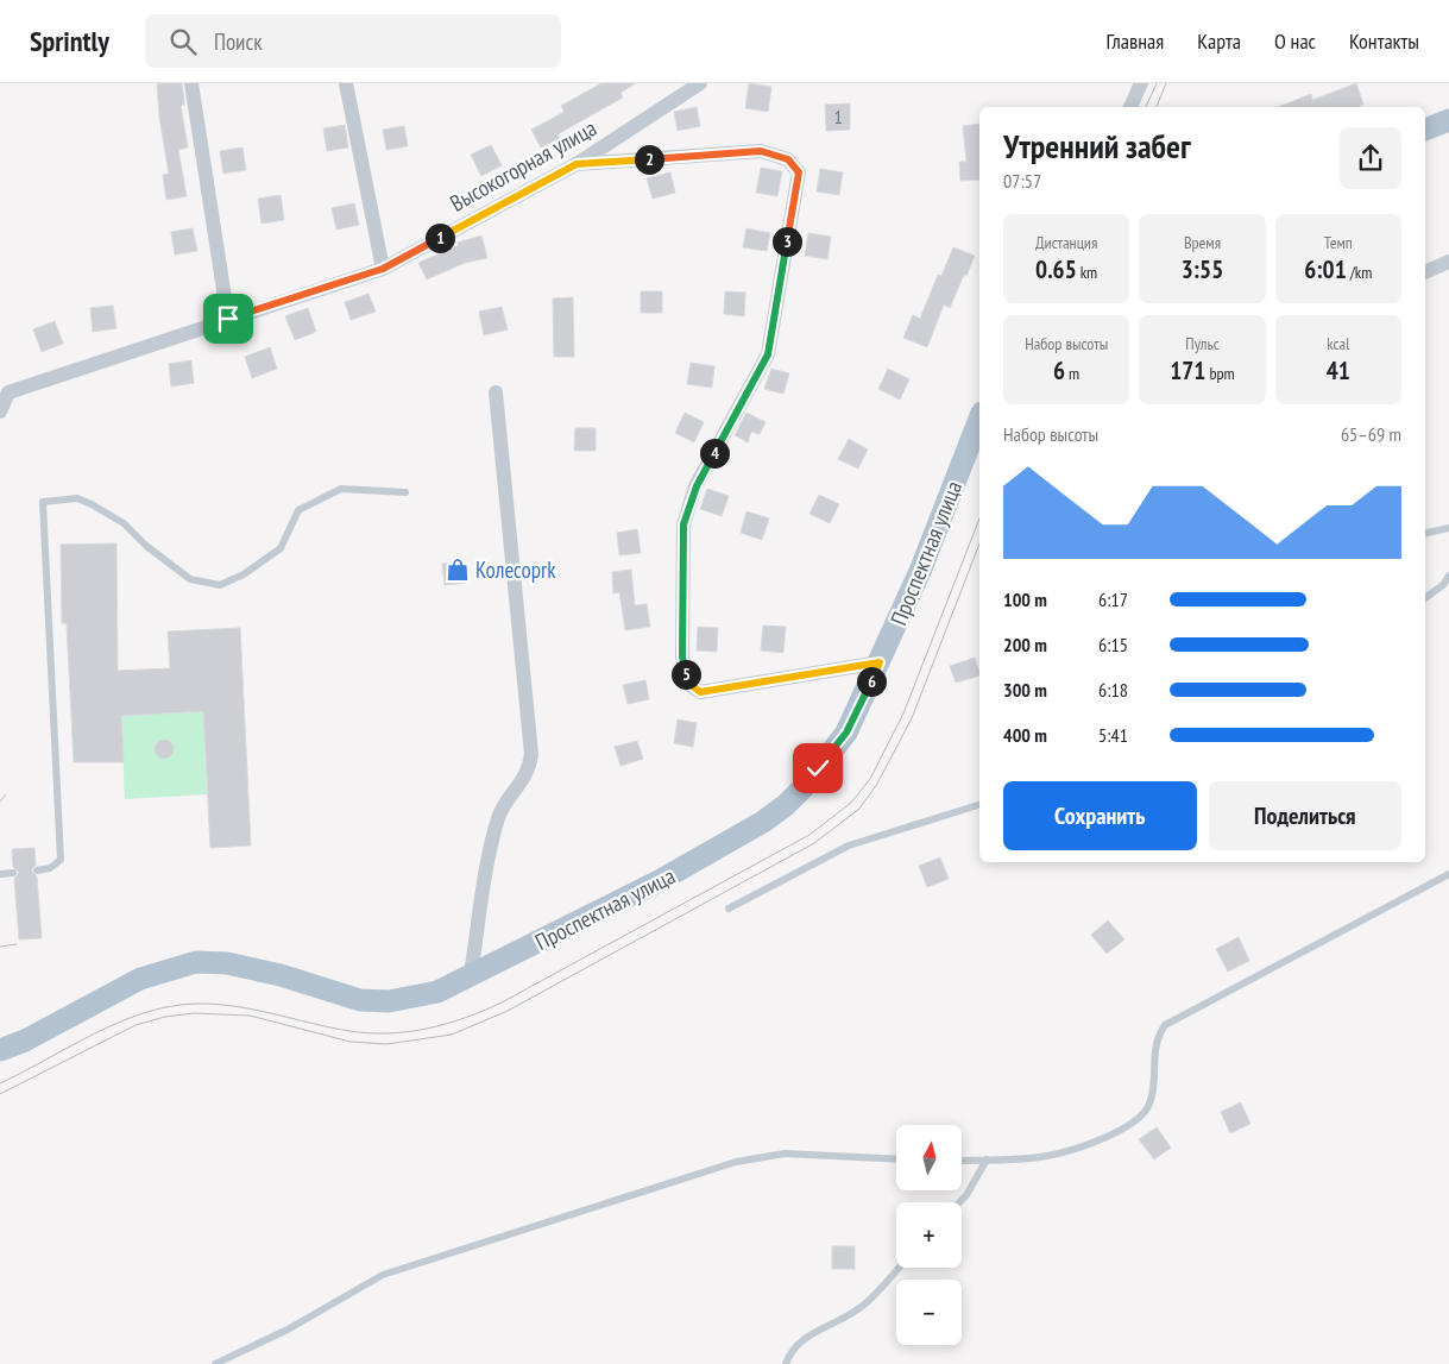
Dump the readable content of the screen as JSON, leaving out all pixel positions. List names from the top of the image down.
{
  "streets": {
    "main road": ["Проспектная улица"],
    "street": ["Высокогорная улица"]
  },
  "places": {
    "shop": ["Колесоprk"]
  },
  "house_numbers": ["1"],
  "north": "top",
  "page": {
    "header": "Sprintly",
    "search": "Поиск",
    "nav": [
      "Главная",
      "Карта",
      "О нас",
      "Контакты"
    ],
    "heading": ["Утренний забег", "07:57"],
    "pins": [
      "2",
      "1",
      "3",
      "4",
      "5",
      "6"
    ],
    "stats": [
      ["Дистанция", "0.65 km"],
      ["Время", "3:55"],
      ["Темп", "6:01 /km"],
      ["Набор высоты", "6 m"],
      ["Пульс", "171 bpm"],
      ["kcal", "41"]
    ],
    "chart": ["Набор высоты", "65–69 m"],
    "list": [
      {
        "name": "100 m",
        "note": "6:17"
      },
      {
        "name": "200 m",
        "note": "6:15"
      },
      {
        "name": "300 m",
        "note": "6:18"
      },
      {
        "name": "400 m",
        "note": "5:41"
      }
    ],
    "buttons": ["Сохранить", "Поделиться"],
    "map_buttons": ["+", "−"]
  }
}
